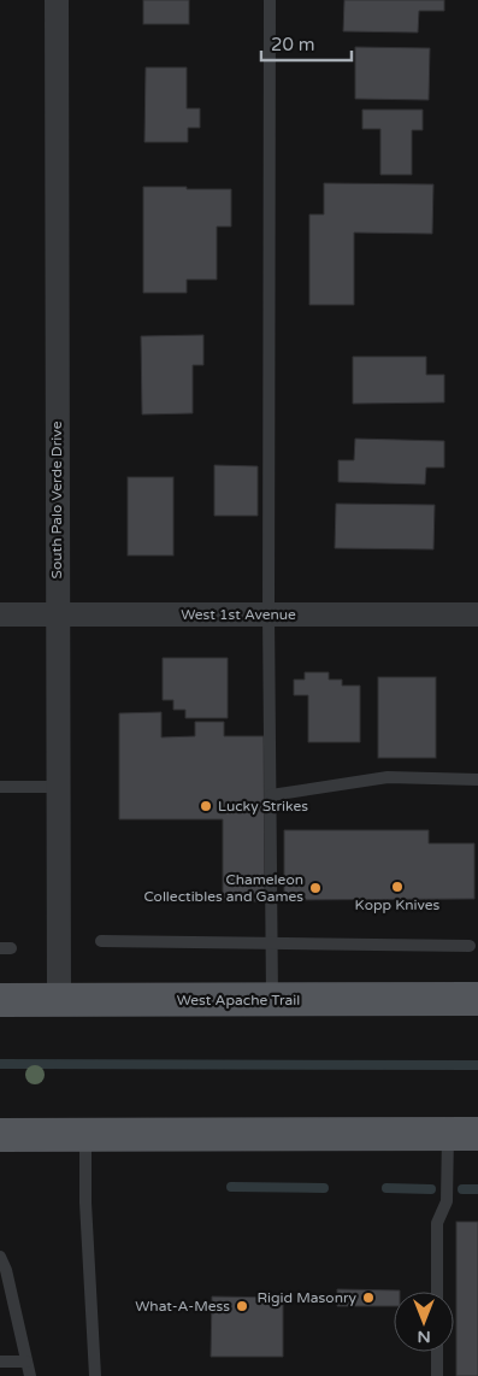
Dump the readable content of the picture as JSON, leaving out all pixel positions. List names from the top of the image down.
{
  "streets": {
    "main road": ["West Apache Trail"],
    "street": ["South Palo Verde Drive", "West 1st Avenue"]
  },
  "crossings": [
    ["South Palo Verde Drive", "West 1st Avenue"],
    ["South Palo Verde Drive", "West Apache Trail"]
  ],
  "places": [
    "Lucky Strikes",
    "Kopp Knives",
    "Chameleon Collectibles and Games",
    "Rigid Masonry",
    "What-A-Mess"
  ],
  "scale_bar": "20 m",
  "north": "bottom"
}
